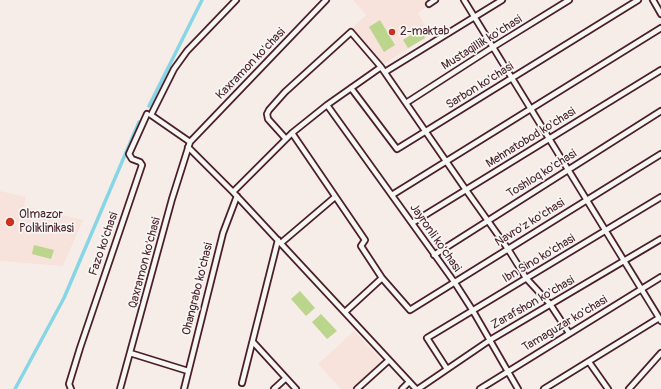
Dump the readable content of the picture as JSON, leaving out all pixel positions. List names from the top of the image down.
{
  "streets": {
    "street": [
      "Mustaqillik ko'chasi",
      "Kaxramon ko'chasi",
      "Sarbon ko'chasi",
      "Mehnatobod ko'chasi",
      "Toshloq ko'chasi",
      "Navro'z ko'chasi",
      "Jayronli ko'chasi",
      "Fazo ko'chasi",
      "Ibn Sino ko'chasi",
      "Qaxramon ko'chasi",
      "Ohangrabo ko'chasi",
      "Zarafshon ko'chasi",
      "Tamaguzar ko'chasi"
    ]
  },
  "crossings": [
    ["Kaxramon ko'chasi", "Qaxramon ko'chasi"],
    ["Mehnatobod ko'chasi", "Jayronli ko'chasi"],
    ["Toshloq ko'chasi", "Jayronli ko'chasi"],
    ["Navro'z ko'chasi", "Jayronli ko'chasi"],
    ["Jayronli ko'chasi", "Ibn Sino ko'chasi"],
    ["Jayronli ko'chasi", "Zarafshon ko'chasi"],
    ["Jayronli ko'chasi", "Tamaguzar ko'chasi"],
    ["Ibn Sino ko'chasi", "Zarafshon ko'chasi"]
  ],
  "places": ["2-maktab", "Olmazor Poliklinikasi"]
}
